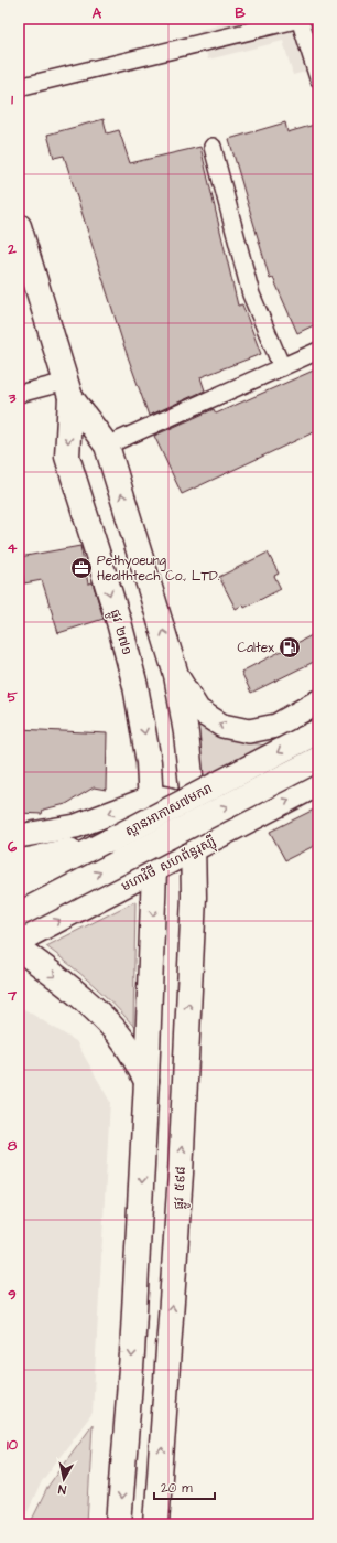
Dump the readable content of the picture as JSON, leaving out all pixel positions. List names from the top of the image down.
{
  "streets": {
    "main road": [
      "ផ្លូវ ២៧១",
      "ស្ពានអាកាស៧មករា",
      "មហាវិថី សហព័ន្ធរុស្ស៊ី",
      "ផ្លូវ ៥៩៨"
    ]
  },
  "crossings": [
    ["ផ្លូវ ២៧១", "មហាវិថី សហព័ន្ធរុស្ស៊ី"],
    ["ផ្លូវ ២៧១", "ផ្លូវ ៥៩៨"],
    ["មហាវិថី សហព័ន្ធរុស្ស៊ី", "ផ្លូវ ៥៩៨"]
  ],
  "places": {
    "office": ["Pethyoeung Healthtech Co., LTD."],
    "fuel station": ["Caltex"]
  },
  "scale_bar": "20 m",
  "north": "bottom",
  "grid": {
    "columns": ["A", "B"],
    "rows": [
      "1",
      "2",
      "3",
      "4",
      "5",
      "6",
      "7",
      "8",
      "9",
      "10"
    ]
  }
}
